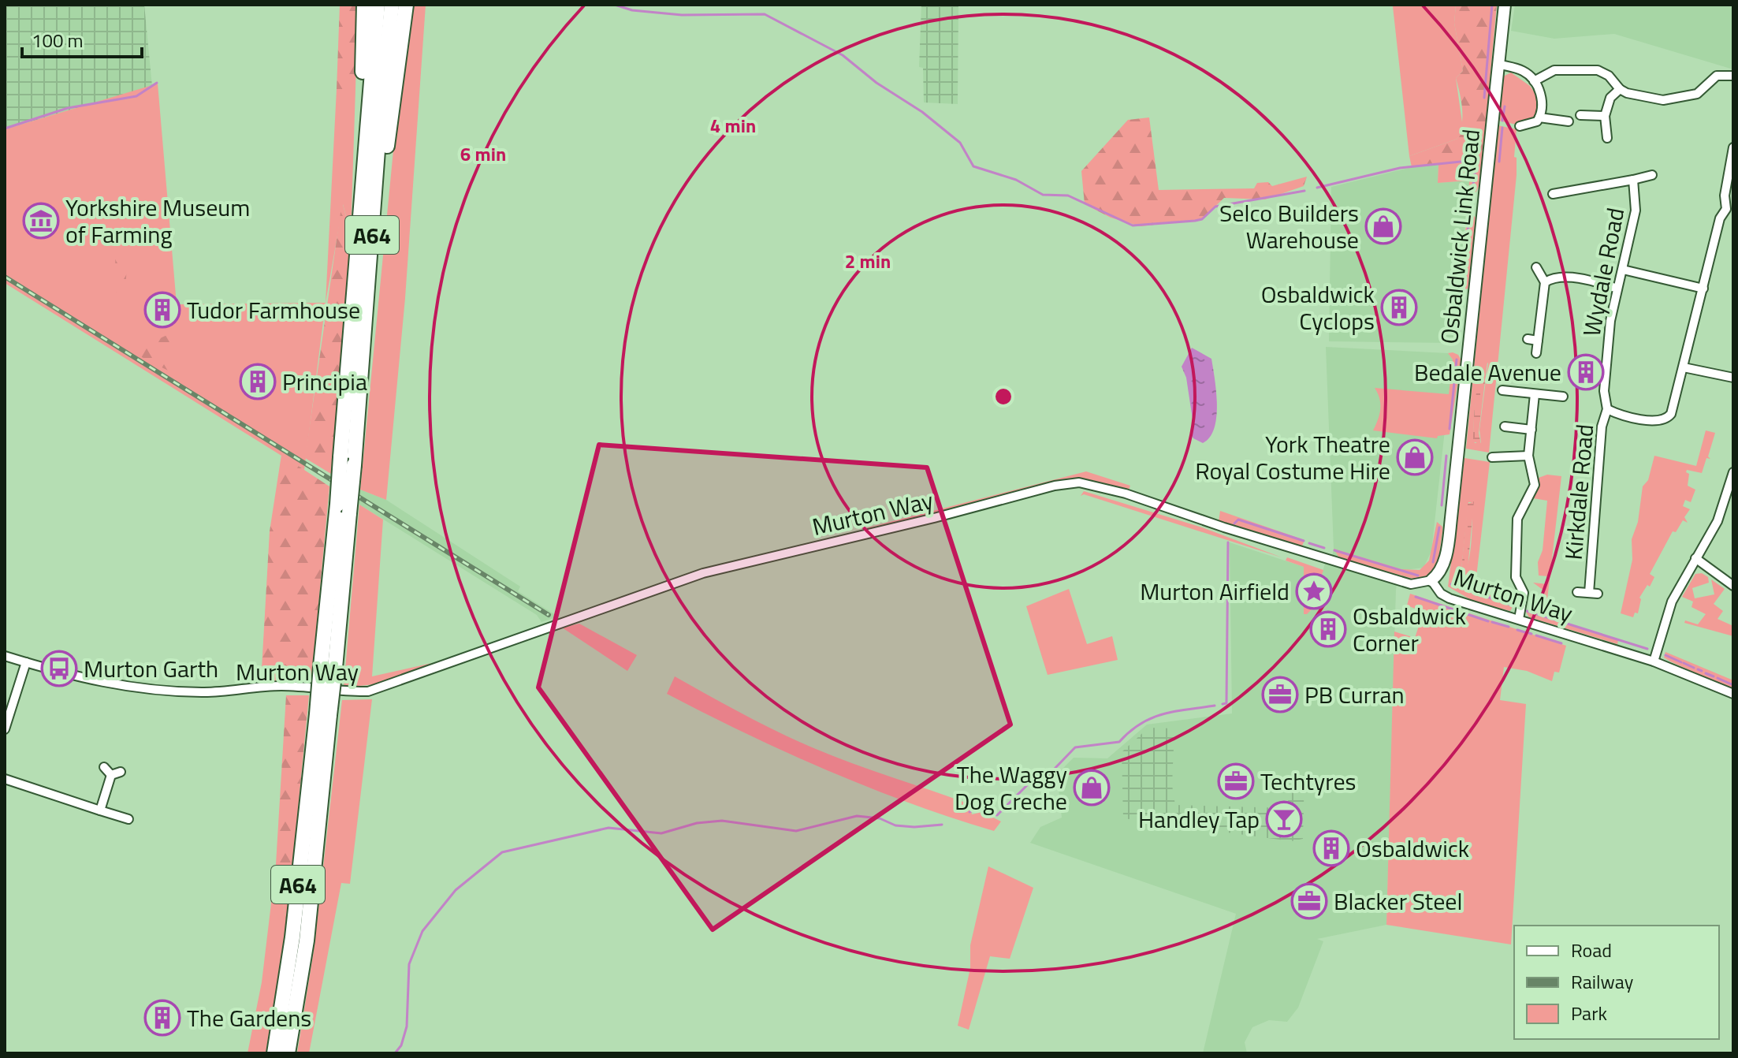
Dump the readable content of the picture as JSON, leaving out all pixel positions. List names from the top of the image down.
{
  "streets": {
    "highway": ["A64"],
    "street": [
      "Osbaldwick Link Road",
      "Wydale Road",
      "Kirkdale Road",
      "Murton Way"
    ]
  },
  "crossings": [
    ["Osbaldwick Link Road", "Murton Way"],
    ["Wydale Road", "Kirkdale Road"]
  ],
  "places": {
    "museum": ["Yorkshire Museum of Farming"],
    "shop": ["Selco Builders Warehouse", "York Theatre Royal Costume Hire", "The Waggy Dog Creche"],
    "building": [
      "Osbaldwick Cyclops",
      "Tudor Farmhouse",
      "Bedale Avenue",
      "Principia",
      "Osbaldwick Corner",
      "Osbaldwick",
      "The Gardens"
    ],
    "place": ["Murton Airfield"],
    "bus stop": ["Murton Garth"],
    "office": ["PB Curran", "Techtyres", "Blacker Steel"],
    "bar": ["Handley Tap"]
  },
  "legend": ["Road", "Railway", "Park"],
  "scale_bar": "100 m",
  "rings": ["4 min", "6 min", "2 min"]
}
